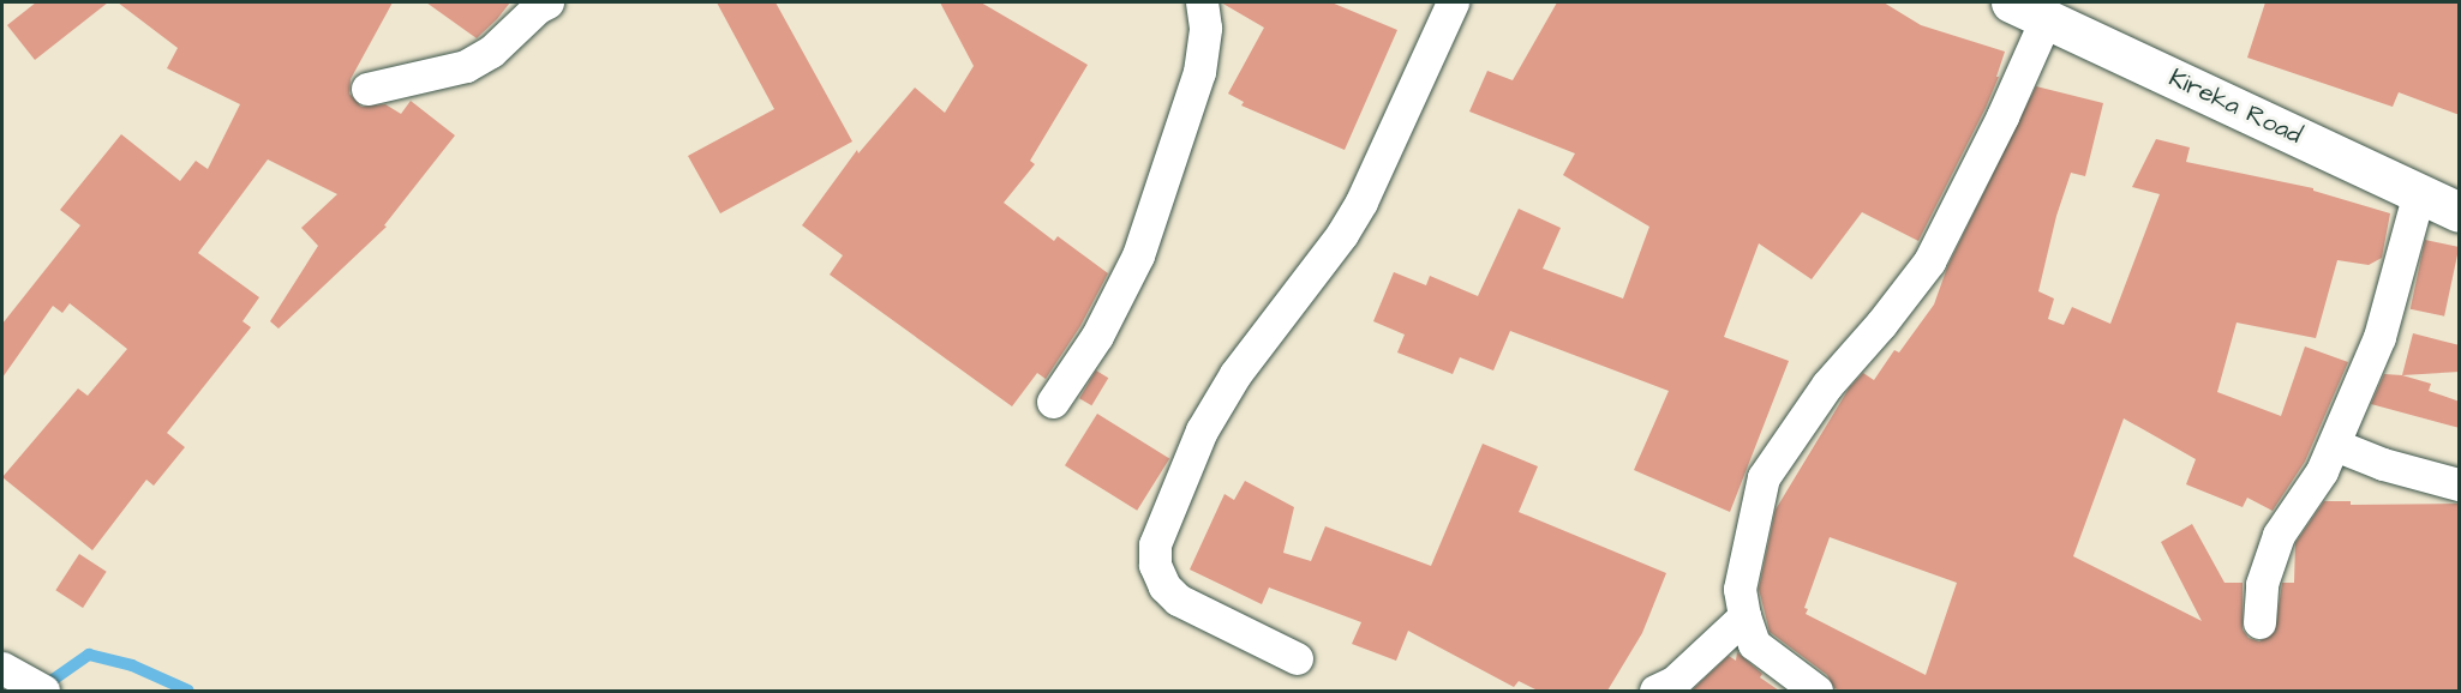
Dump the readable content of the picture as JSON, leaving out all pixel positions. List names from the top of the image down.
{
  "streets": {
    "main road": ["Kireka Road"]
  }
}
